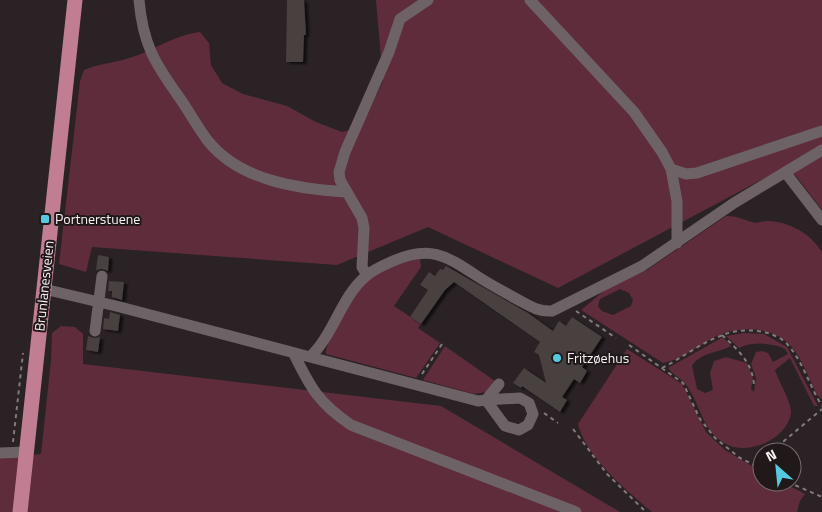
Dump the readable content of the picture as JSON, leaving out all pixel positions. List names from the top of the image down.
{
  "streets": {
    "main road": ["Brunlanesveien"]
  },
  "places": {
    "transit": ["Portnerstuene"],
    "other": ["Fritzøehus"]
  },
  "north": "top left"
}
